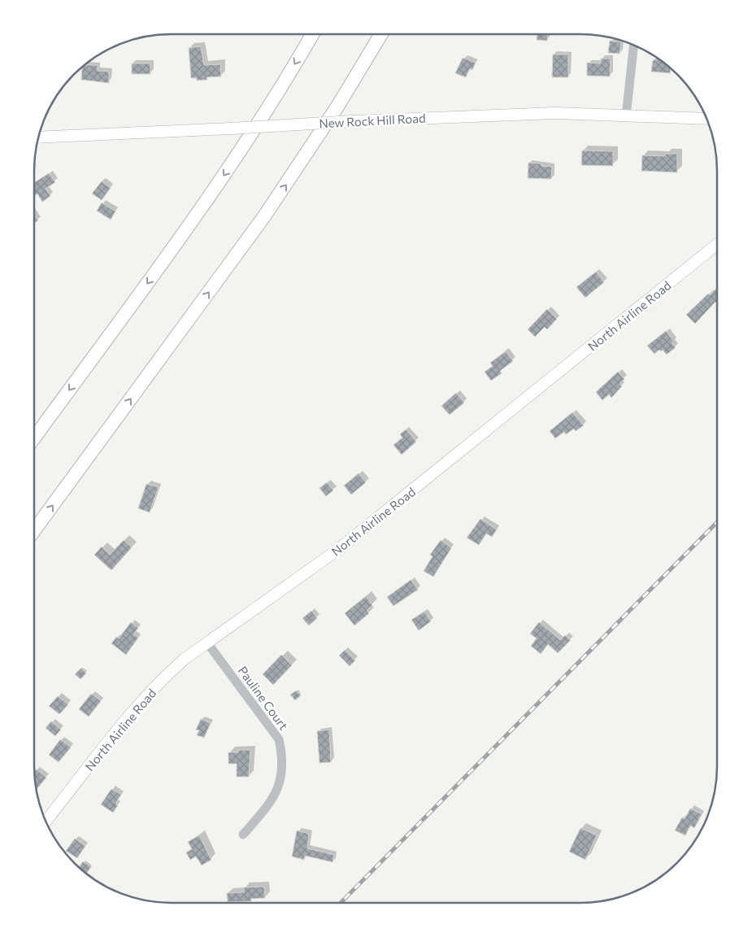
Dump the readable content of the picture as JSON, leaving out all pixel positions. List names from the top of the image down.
{
  "streets": {
    "main road": ["New Rock Hill Road", "North Airline Road"],
    "street": ["Pauline Court"]
  },
  "crossings": [
    ["North Airline Road", "Pauline Court"]
  ]
}
